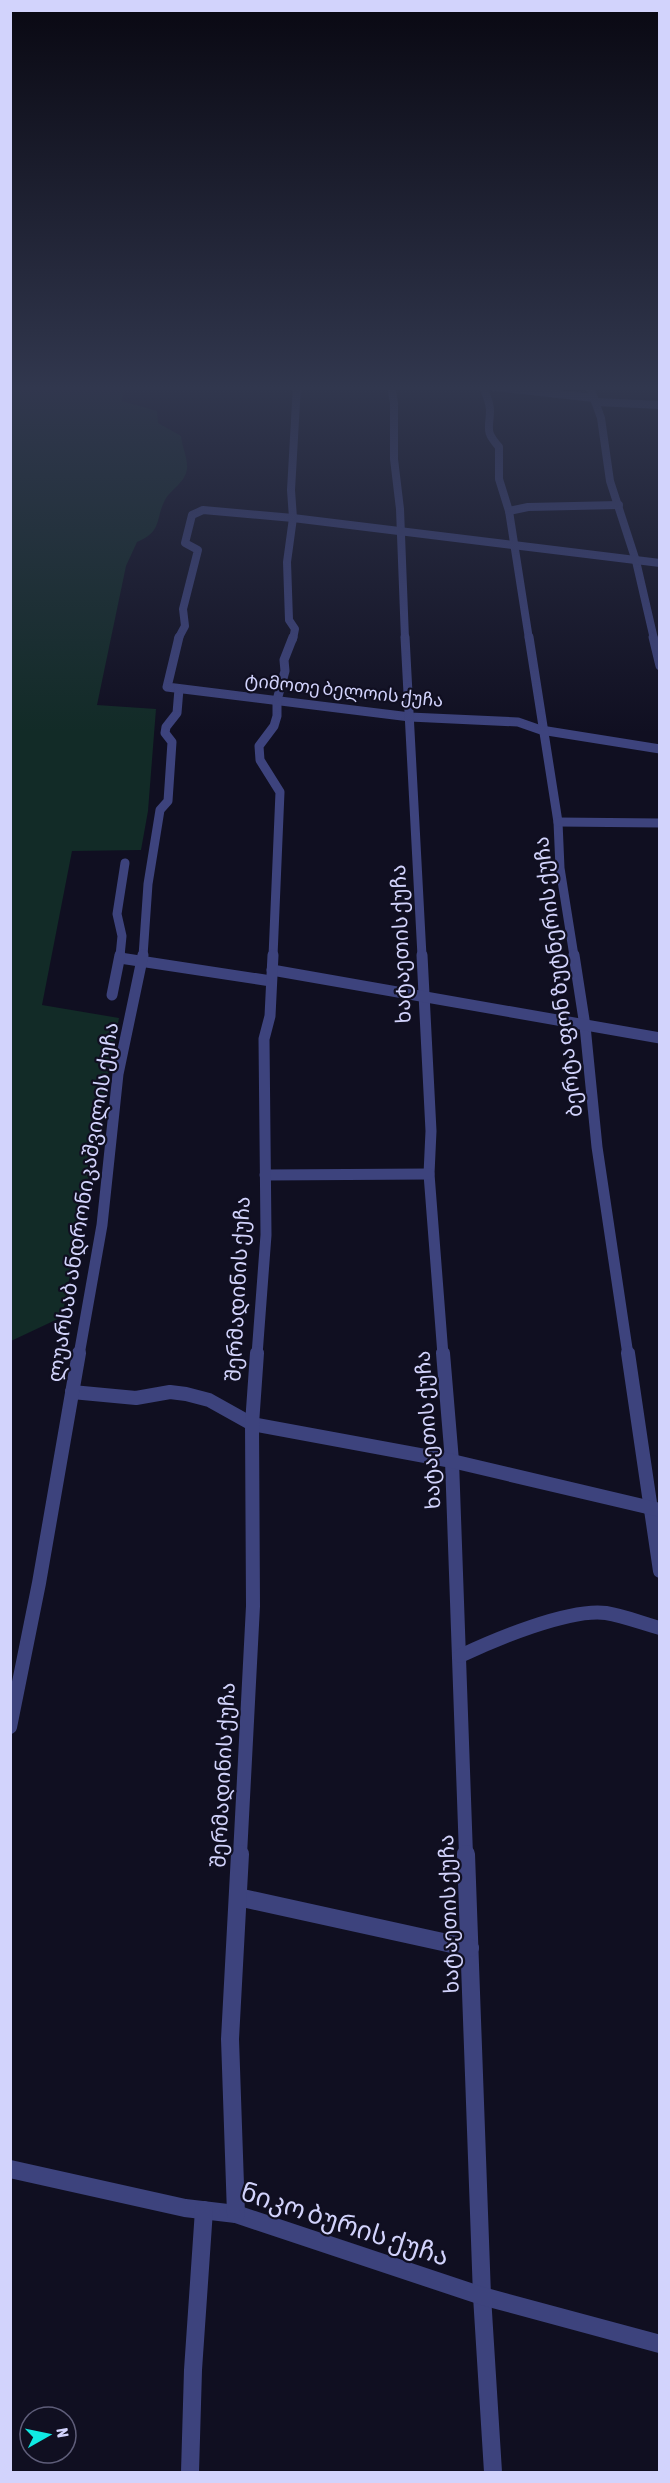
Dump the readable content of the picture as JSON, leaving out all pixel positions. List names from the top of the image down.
{
  "streets": {
    "street": [
      "ტიმოთე ბელოის ქუჩა",
      "ხატაეთის ქუჩა",
      "ბერტა ფონ ზუტნერის ქუჩა",
      "ლუარსაბ ანდრონიკაშვილის ქუჩა",
      "შერმადინის ქუჩა",
      "ნიკო ბურის ქუჩა"
    ]
  },
  "crossings": [
    ["ტიმოთე ბელოის ქუჩა", "ხატაეთის ქუჩა"],
    ["ტიმოთე ბელოის ქუჩა", "ბერტა ფონ ზუტნერის ქუჩა"],
    ["ტიმოთე ბელოის ქუჩა", "ლუარსაბ ანდრონიკაშვილის ქუჩა"],
    ["ტიმოთე ბელოის ქუჩა", "შერმადინის ქუჩა"],
    ["ხატაეთის ქუჩა", "ნიკო ბურის ქუჩა"],
    ["ლუარსაბ ანდრონიკაშვილის ქუჩა", "შერმადინის ქუჩა"],
    ["შერმადინის ქუჩა", "ნიკო ბურის ქუჩა"]
  ],
  "north": "right"
}
